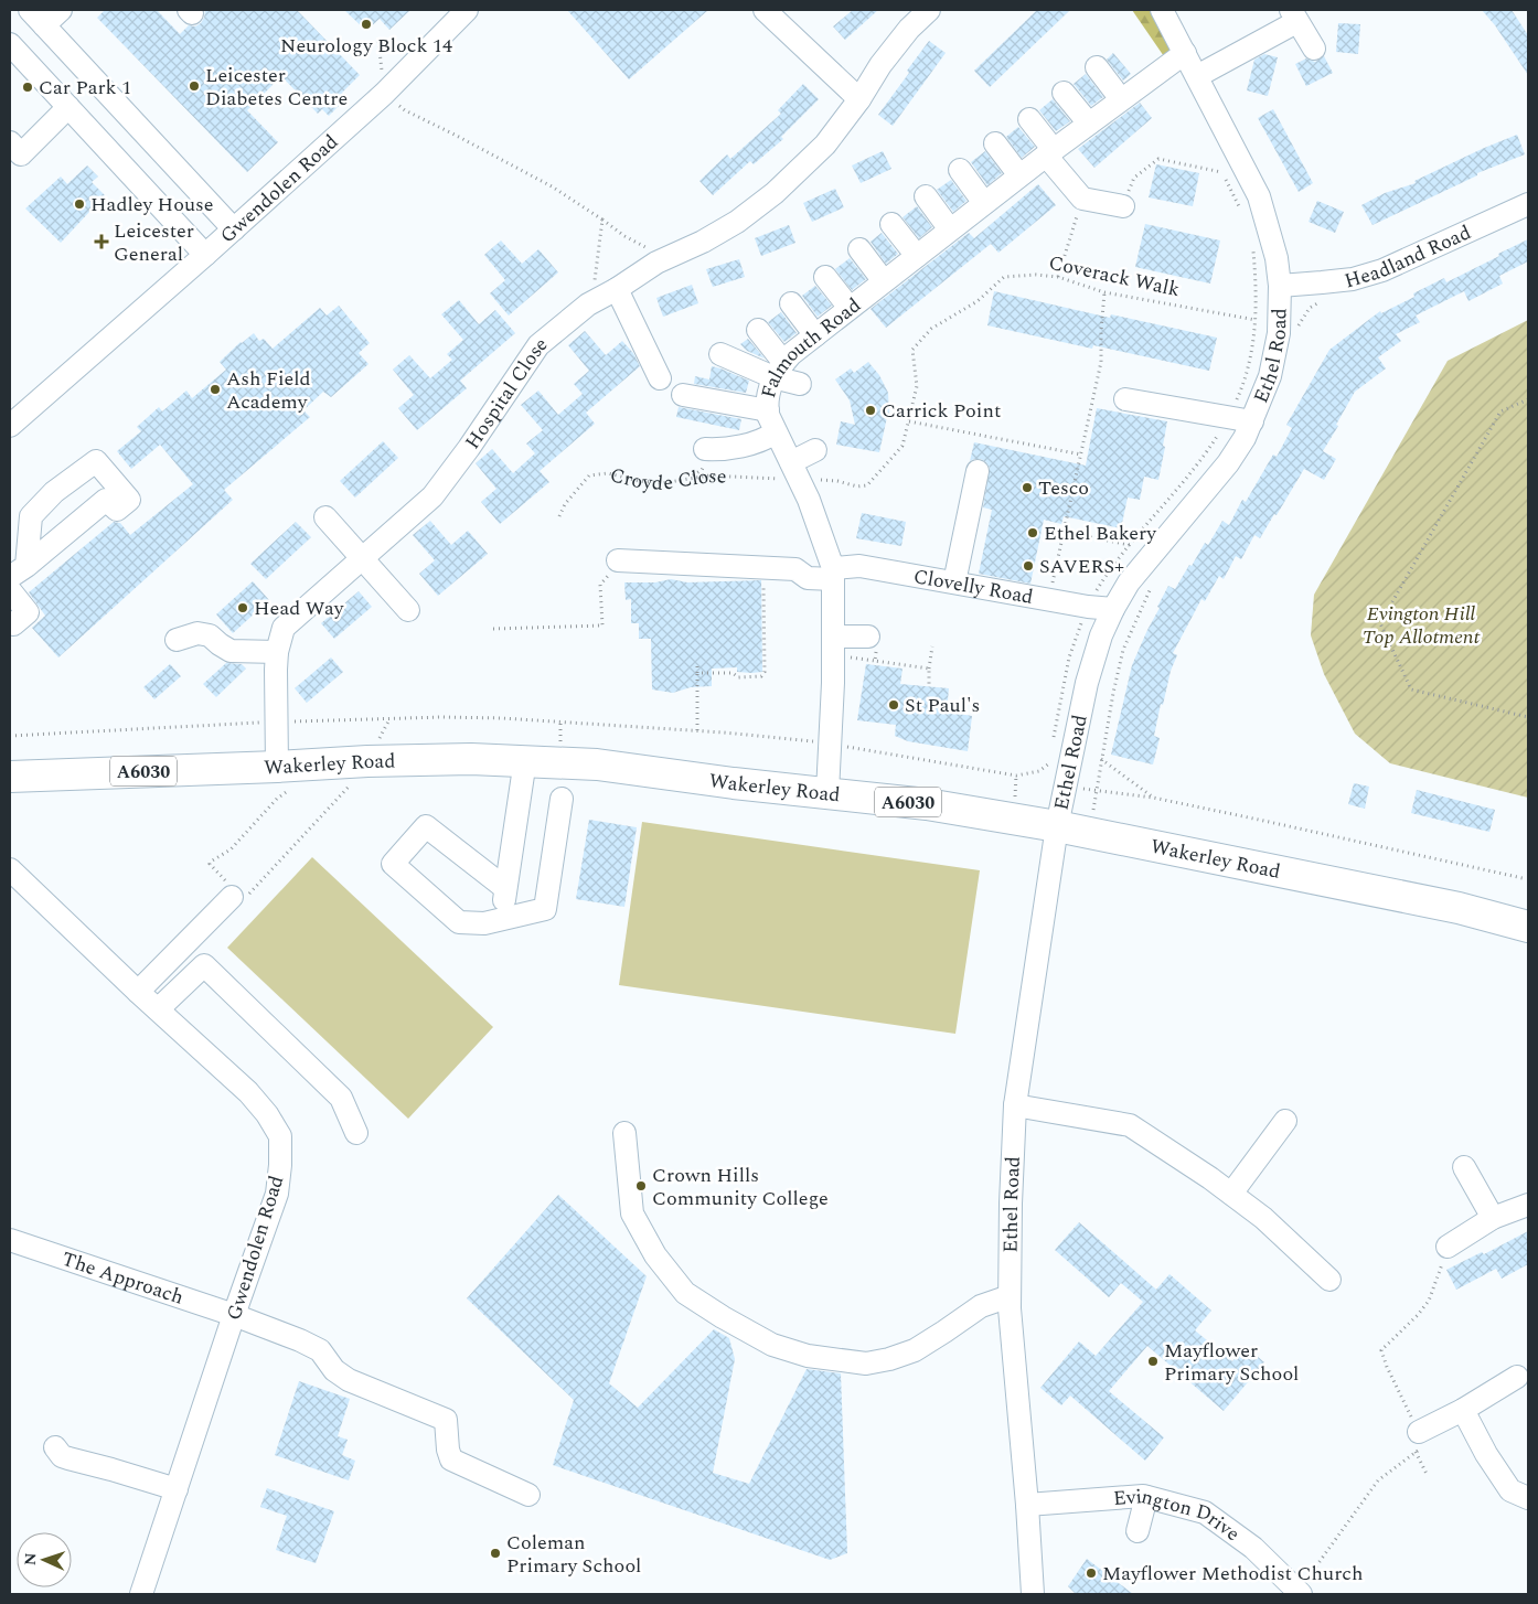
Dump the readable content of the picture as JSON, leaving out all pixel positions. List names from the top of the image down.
{
  "streets": {
    "highway": ["Wakerley Road", "A6030"],
    "street": [
      "Gwendolen Road",
      "Headland Road",
      "Falmouth Road",
      "Ethel Road",
      "Hospital Close",
      "Croyde Close",
      "Clovelly Road",
      "The Approach",
      "Evington Drive"
    ],
    "path": ["Coverack Walk"]
  },
  "crossings": [
    ["Gwendolen Road", "The Approach"],
    ["Headland Road", "Ethel Road"],
    ["Coverack Walk", "Falmouth Road"],
    ["Coverack Walk", "Croyde Close"],
    ["Falmouth Road", "Ethel Road"],
    ["Falmouth Road", "Croyde Close"],
    ["Falmouth Road", "Clovelly Road"],
    ["Falmouth Road", "Wakerley Road"],
    ["Ethel Road", "Clovelly Road"],
    ["Ethel Road", "Wakerley Road"],
    ["Ethel Road", "Evington Drive"],
    ["Hospital Close", "Wakerley Road"]
  ],
  "parks": ["Evington Hill Top Allotment"],
  "places": {
    "other": [
      "Neurology Block 14",
      "Leicester Diabetes Centre",
      "Car Park 1",
      "Hadley House",
      "Ash Field Academy",
      "Carrick Point",
      "Tesco",
      "Ethel Bakery",
      "SAVERS+",
      "Head Way",
      "St Paul's",
      "Crown Hills Community College",
      "Mayflower Primary School",
      "Coleman Primary School",
      "Mayflower Methodist Church"
    ],
    "health": ["Leicester General"]
  },
  "north": "left"
}
